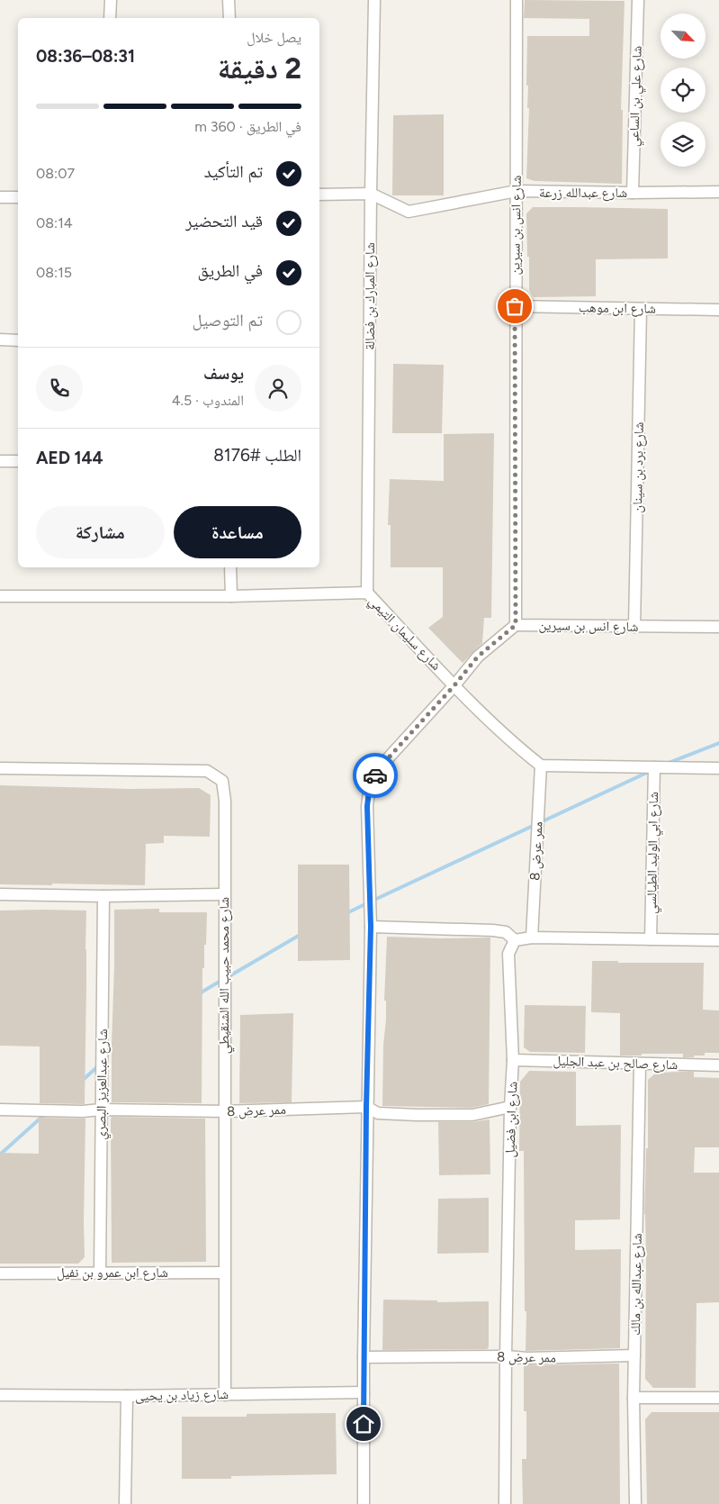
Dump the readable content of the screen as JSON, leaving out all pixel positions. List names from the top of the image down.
{
  "streets": {
    "street": [
      "شارع علي بن الساعي",
      "شارع عبدالله زرعة",
      "شارع انس بن سيرين",
      "شارع المبارك بن فضالة",
      "شارع ابن موهب",
      "شارع برد بن سينان",
      "شارع سليمان التيمي",
      "ممر عرض 8",
      "شارع ابي الوليد الطيالسي",
      "شارع محمد حبيب الله الشنقيطي",
      "شارع صالح بن عبد الجليل",
      "شارع عبدالعزيز البصري",
      "شارع ابن فضيل",
      "شارع ابن عمرو بن نفيل",
      "شارع عبدالله بن مالك",
      "شارع زياد بن يحيى"
    ]
  },
  "crossings": [
    ["شارع علي بن الساعي", "شارع عبدالله زرعة"],
    ["شارع عبدالله زرعة", "شارع انس بن سيرين"],
    ["شارع عبدالله زرعة", "شارع المبارك بن فضالة"],
    ["شارع انس بن سيرين", "شارع ابن موهب"],
    ["شارع انس بن سيرين", "شارع برد بن سينان"],
    ["شارع المبارك بن فضالة", "شارع سليمان التيمي"],
    ["شارع ابن موهب", "شارع برد بن سينان"],
    ["شارع سليمان التيمي", "ممر عرض 8"],
    ["ممر عرض 8", "شارع محمد حبيب الله الشنقيطي"],
    ["ممر عرض 8", "شارع عبدالعزيز البصري"],
    ["ممر عرض 8", "شارع ابن فضيل"],
    ["ممر عرض 8", "شارع عبدالله بن مالك"],
    ["شارع محمد حبيب الله الشنقيطي", "شارع ابن عمرو بن نفيل"],
    ["شارع محمد حبيب الله الشنقيطي", "شارع زياد بن يحيى"],
    ["شارع صالح بن عبد الجليل", "شارع ابن فضيل"],
    ["شارع صالح بن عبد الجليل", "شارع عبدالله بن مالك"],
    ["شارع عبدالعزيز البصري", "شارع ابن عمرو بن نفيل"]
  ],
  "north": "bottom right",
  "page": {
    "heading": ["2 دقيقة", "يصل خلال", "08:31–08:36"],
    "panel": [
      "يوسف",
      "المندوب · 4.5",
      "الطلب #8176",
      "AED 144"
    ],
    "bar": "في الطريق · 360 m",
    "list": [
      ["تم التأكيد", "08:07"],
      ["قيد التحضير", "08:14"],
      ["في الطريق", "08:15"],
      "تم التوصيل"
    ],
    "buttons": ["مساعدة", "مشاركة"]
  }
}
